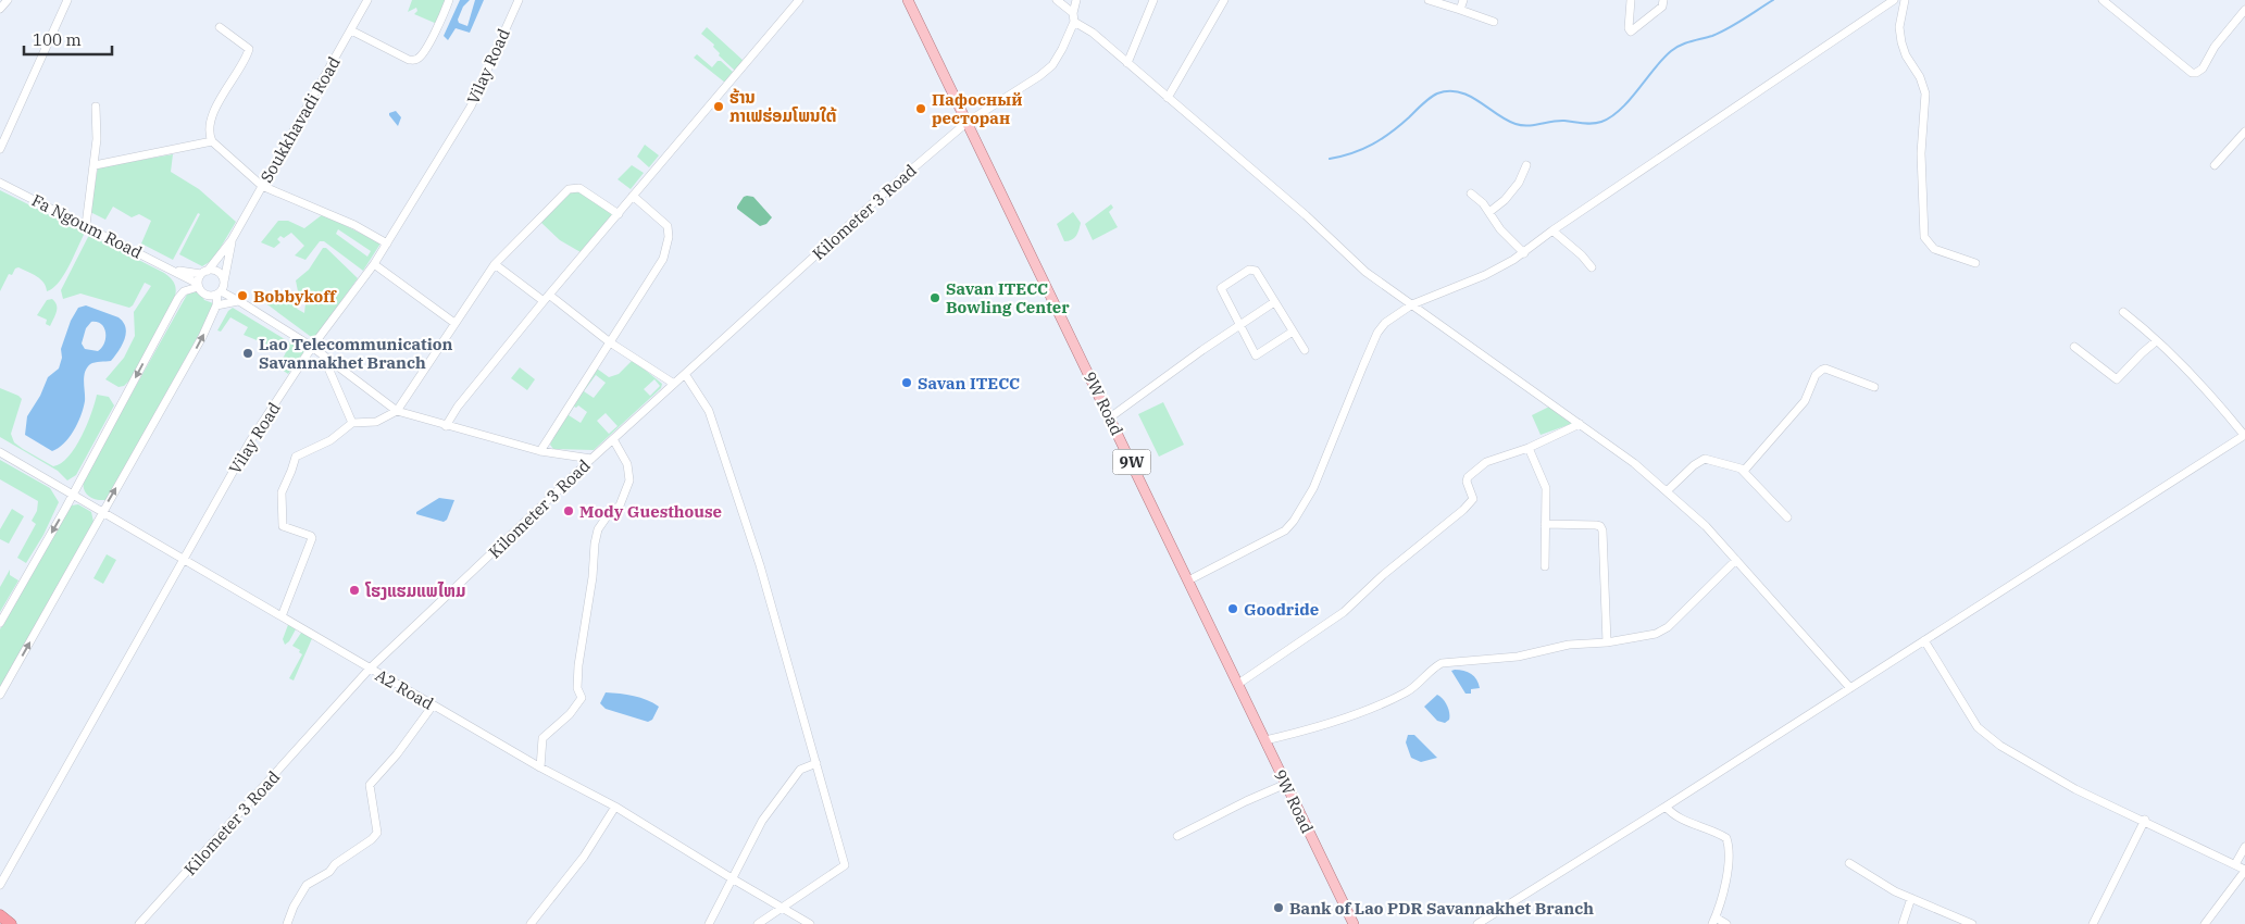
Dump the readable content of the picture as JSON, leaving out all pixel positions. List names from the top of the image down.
{
  "streets": {
    "main road": ["9W Road", "9W"],
    "street": [
      "Vilay Road",
      "Soukkhavadi Road",
      "Kilometer 3 Road",
      "Fa Ngoum Road",
      "A2 Road"
    ]
  },
  "crossings": [
    ["Vilay Road", "A2 Road"],
    ["Soukkhavadi Road", "Fa Ngoum Road"],
    ["Soukkhavadi Road", "A2 Road"],
    ["Kilometer 3 Road", "9W Road"],
    ["Kilometer 3 Road", "A2 Road"]
  ],
  "places": [
    "ຮ້ານ ກາເຟຮ່ອມໂພນໃຕ້",
    "Пафосный ресторан",
    "Bobbykoff",
    "Savan ITECC Bowling Center",
    "Lao Telecommunication Savannakhet Branch",
    "Savan ITECC",
    "Mody Guesthouse",
    "ໂຮງແຮມແພໄຫມ",
    "Goodride",
    "Bank of Lao PDR Savannakhet Branch"
  ],
  "scale_bar": "100 m"
}
